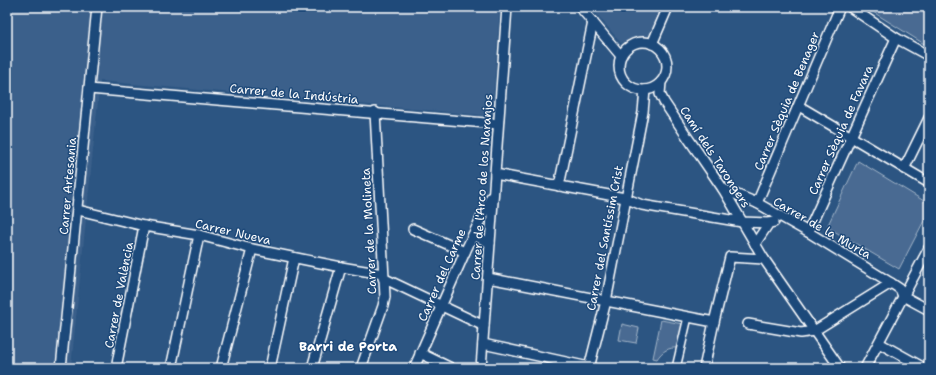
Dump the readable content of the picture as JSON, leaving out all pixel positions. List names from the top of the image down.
{
  "streets": {
    "street": [
      "Carrer de la Indústria",
      "Carrer Sèquia de Benager",
      "Carrer Sèquia de Favara",
      "Camí dels Tarongers",
      "Carrer Artesania",
      "Carrer de l'Arco de los Naranjos",
      "Carrer de la Murta",
      "Carrer de la Molineta",
      "Carrer Nueva",
      "Carrer del Santíssim Crist",
      "Carrer del Carme",
      "Carrer de València"
    ]
  },
  "crossings": [
    ["Carrer de la Indústria", "Carrer Artesania"],
    ["Carrer de la Indústria", "Carrer de l'Arco de los Naranjos"],
    ["Carrer de la Indústria", "Carrer de la Molineta"],
    ["Carrer Sèquia de Benager", "Carrer de la Murta"],
    ["Carrer Sèquia de Favara", "Carrer de la Murta"],
    ["Camí dels Tarongers", "Carrer de la Murta"],
    ["Camí dels Tarongers", "Carrer del Santíssim Crist"],
    ["Carrer Artesania", "Carrer Nueva"],
    ["Carrer de l'Arco de los Naranjos", "Carrer Nueva"],
    ["Carrer de l'Arco de los Naranjos", "Carrer del Carme"],
    ["Carrer de la Molineta", "Carrer Nueva"],
    ["Carrer Nueva", "Carrer del Carme"],
    ["Carrer Nueva", "Carrer de València"]
  ],
  "districts": ["Barri de Porta"]
}
